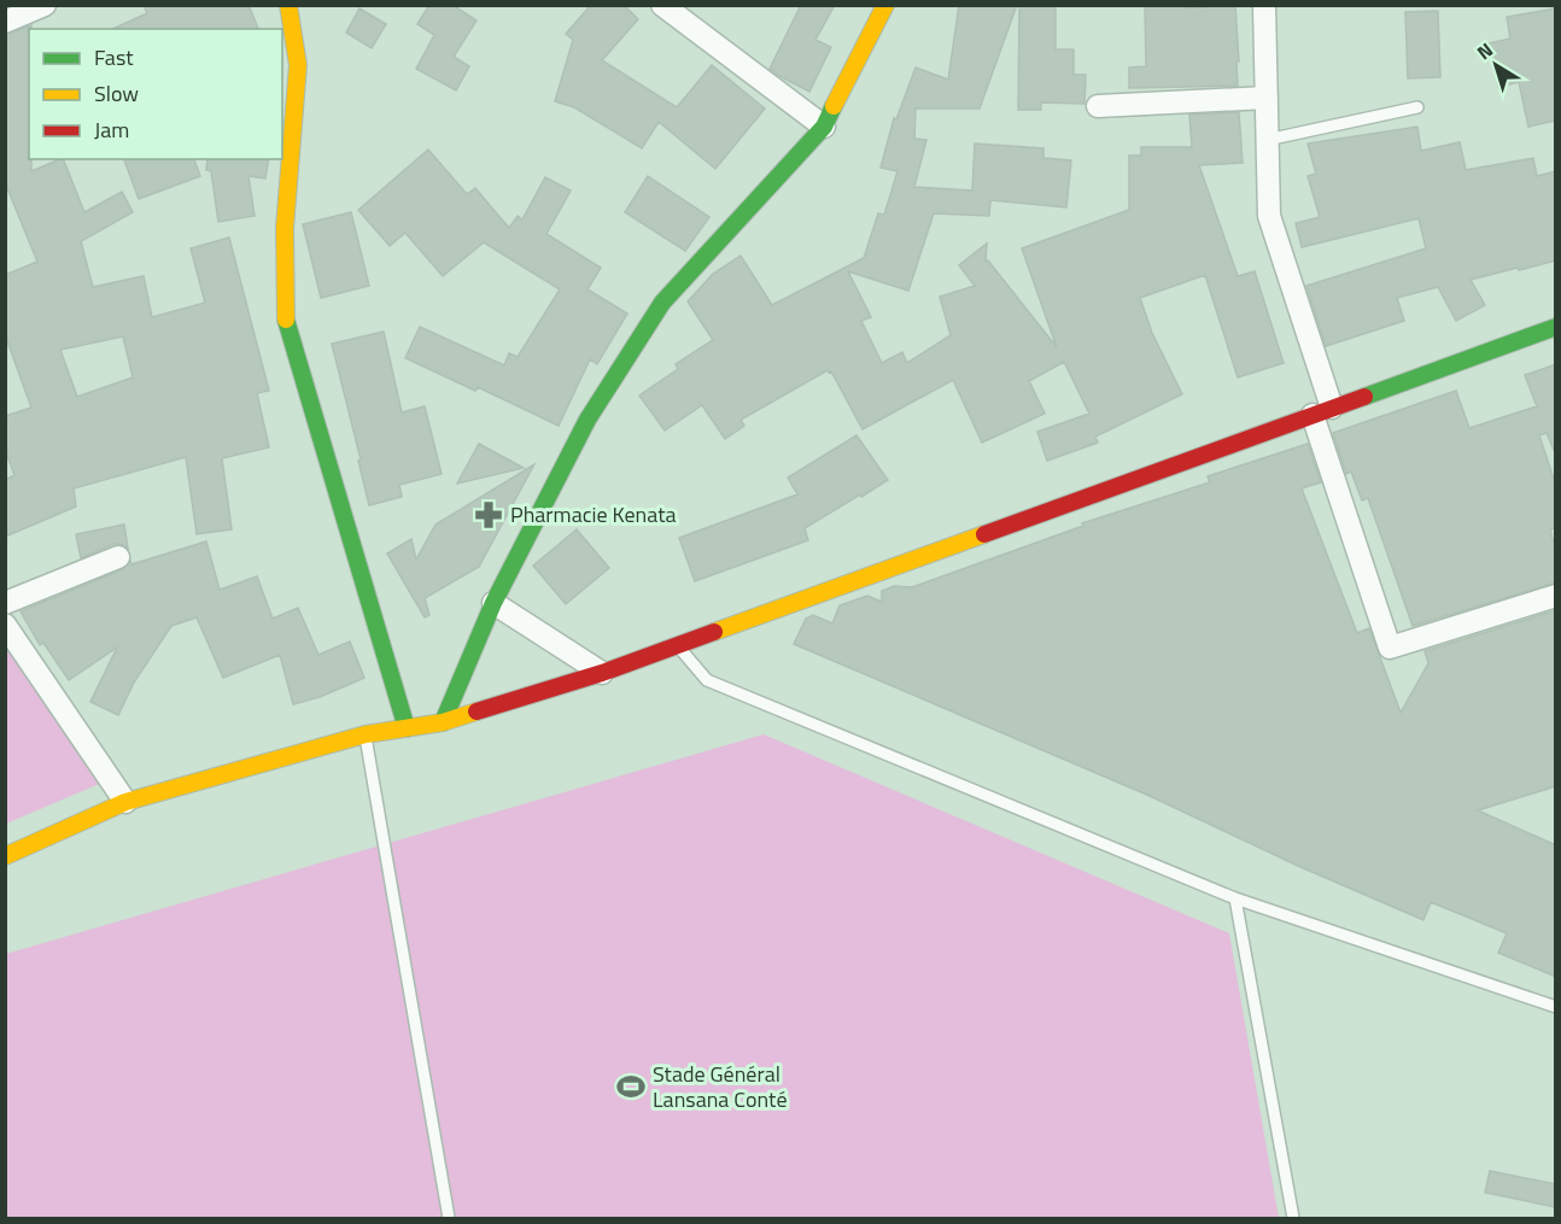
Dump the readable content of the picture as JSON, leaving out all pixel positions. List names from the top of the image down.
{
  "places": {
    "pharmacy": ["Pharmacie Kenata"],
    "sports": ["Stade Général Lansana Conté"]
  },
  "legend": ["Fast", "Slow", "Jam"],
  "north": "top left"
}
